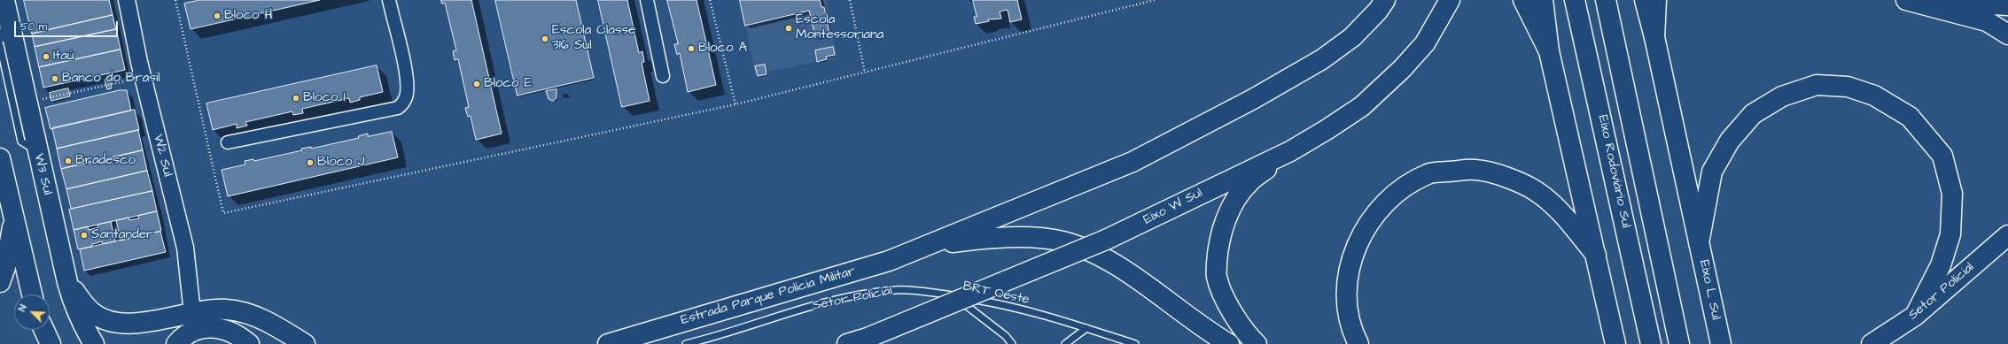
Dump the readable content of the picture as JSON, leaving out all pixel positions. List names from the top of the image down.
{
  "streets": {
    "main road": [
      "Eixo Rodoviário Sul",
      "W3 Sul",
      "Eixo W Sul",
      "Eixo L Sul",
      "Setor Policial",
      "Estrada Parque Polícia Militar"
    ],
    "street": ["W2 Sul"],
    "lane": ["BRT Oeste"]
  },
  "crossings": [
    ["Setor Policial", "BRT Oeste"]
  ],
  "places": [
    "Bloco H",
    "Escola Montessoriana",
    "Escola Classe 316 Sul",
    "Bloco A",
    "Itaú",
    "Banco do Brasil",
    "Bloco E",
    "Bloco I",
    "Bradesco",
    "Bloco J",
    "Santander"
  ],
  "scale_bar": "50 m",
  "north": "top left"
}
